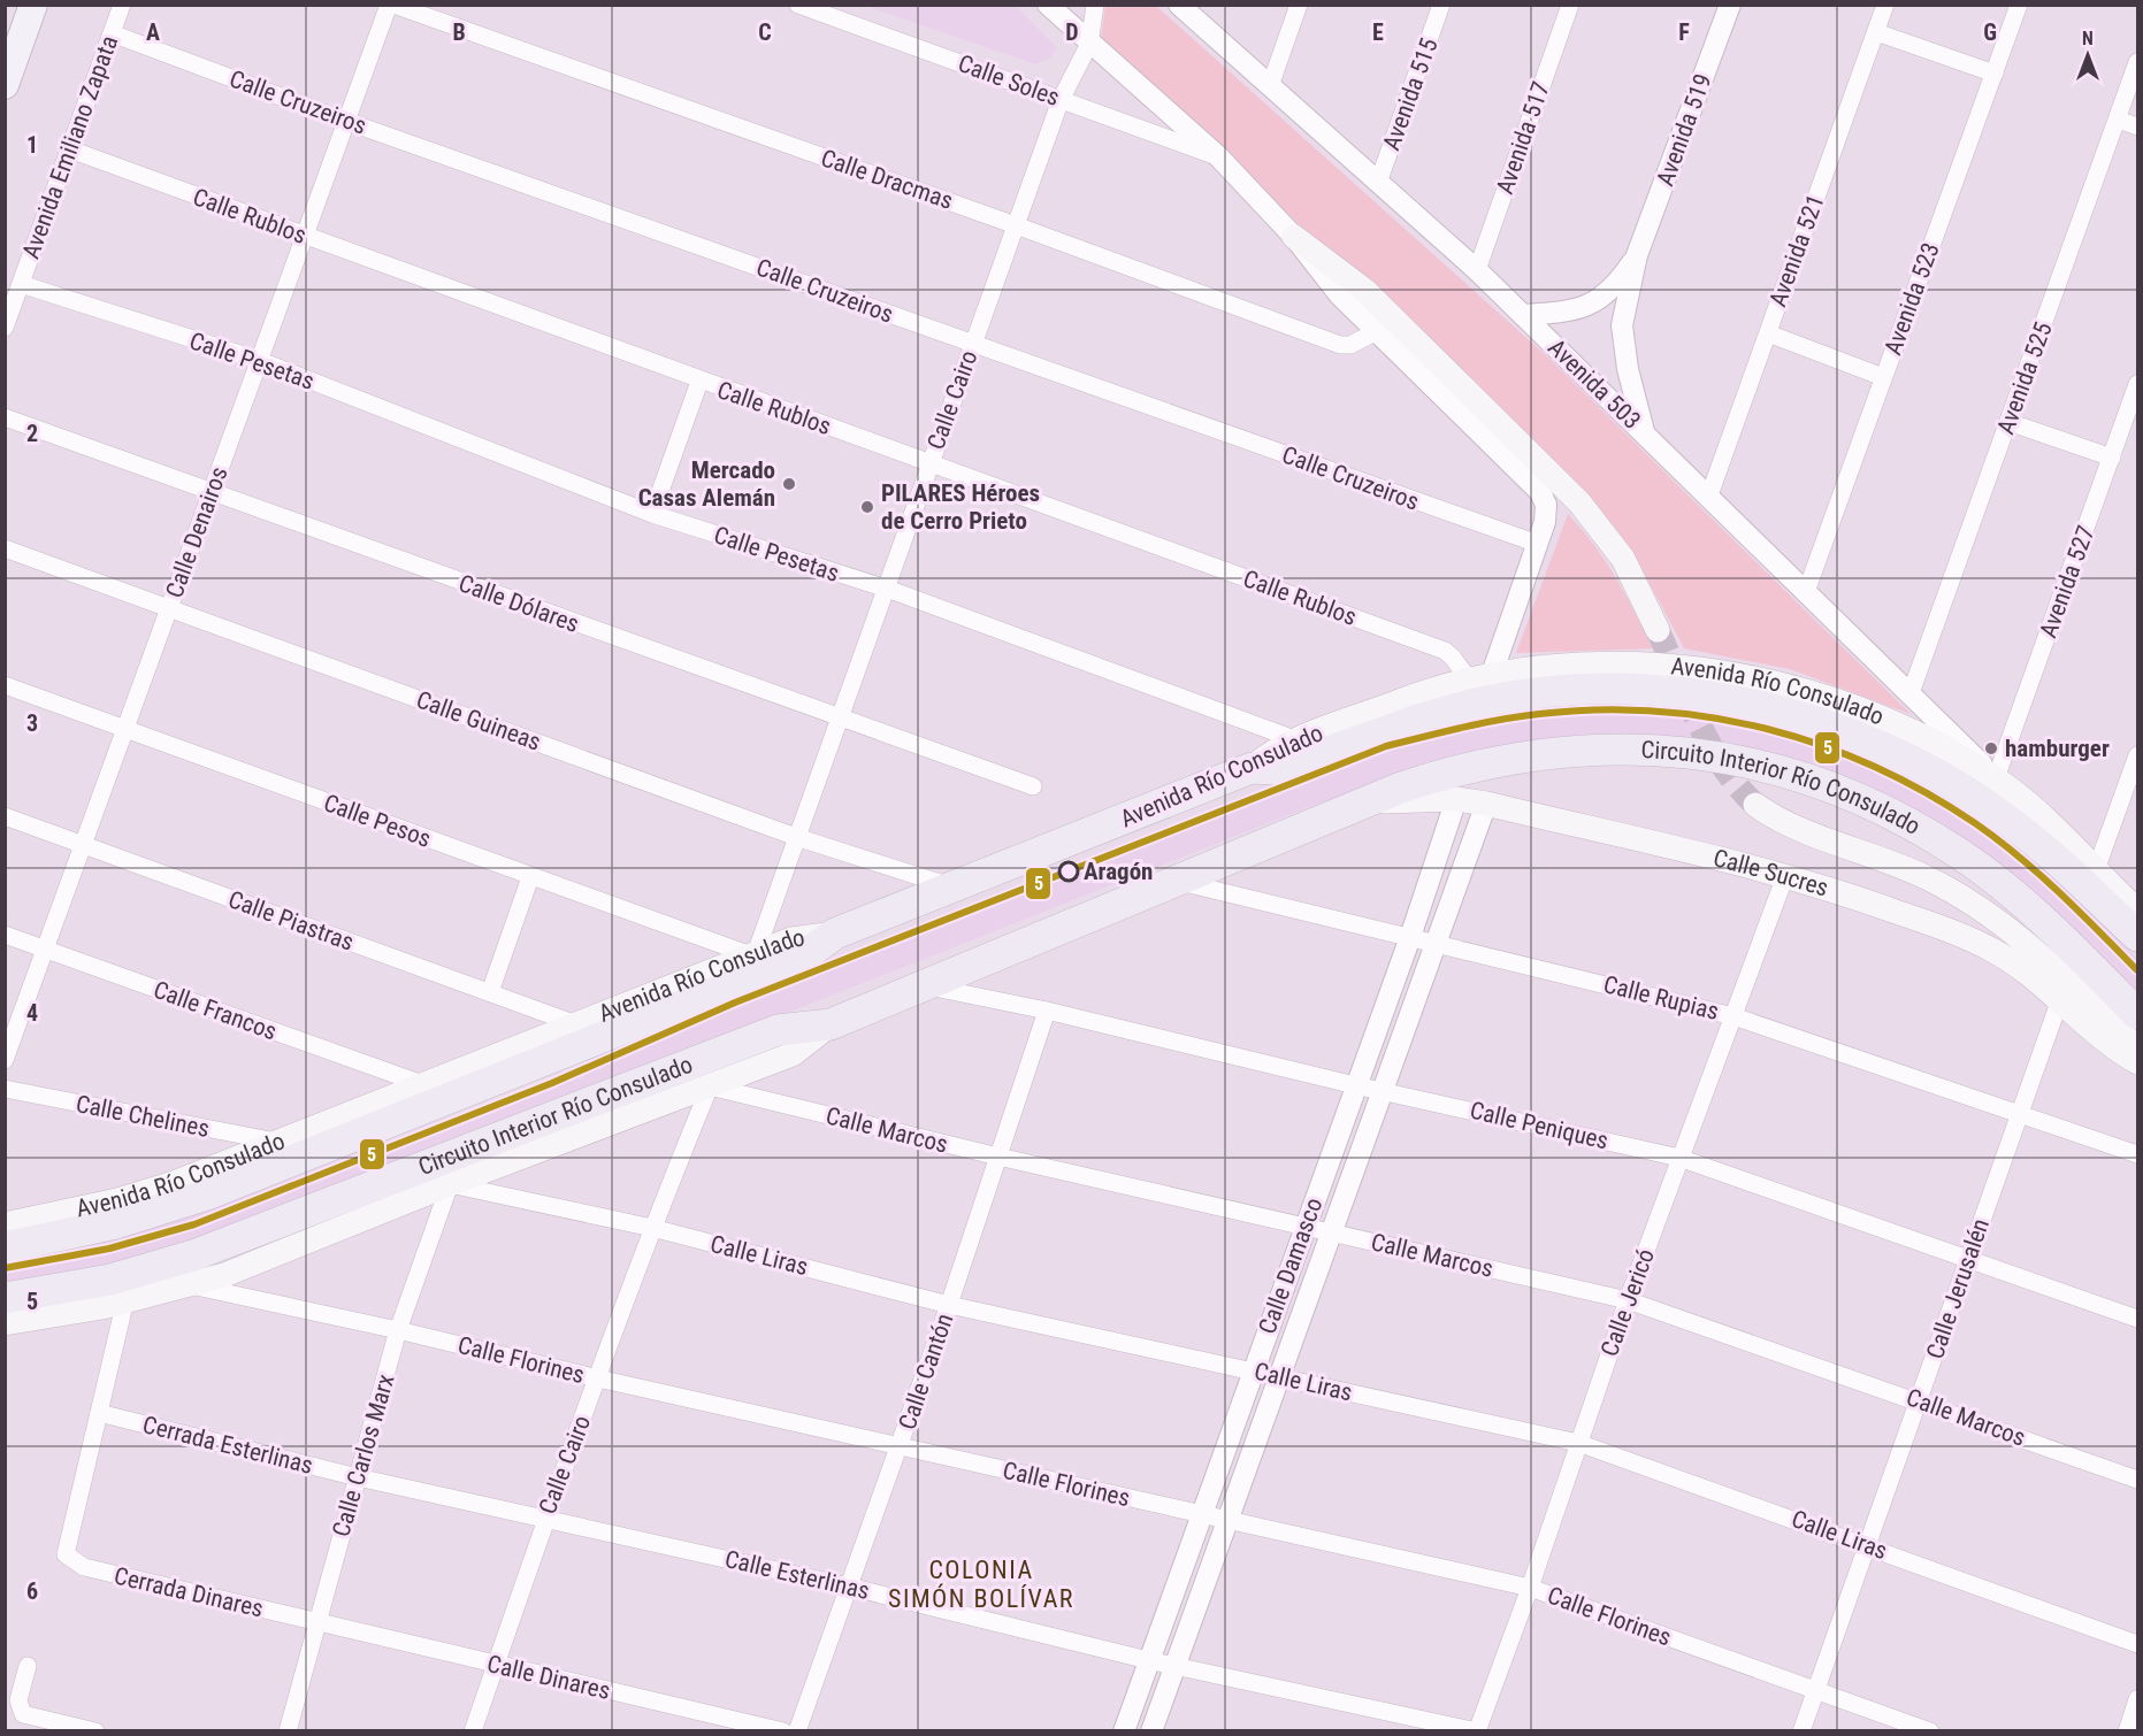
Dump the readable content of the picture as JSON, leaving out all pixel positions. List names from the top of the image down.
{
  "streets": {
    "highway": ["Avenida Río Consulado", "Circuito Interior Río Consulado"],
    "main road": ["Calle Sucres"],
    "street": [
      "Calle Soles",
      "Avenida 515",
      "Calle Cruzeiros",
      "Avenida 519",
      "Avenida 517",
      "Avenida Emiliano Zapata",
      "Calle Dracmas",
      "Calle Rublos",
      "Avenida 521",
      "Avenida 523",
      "Calle Pesetas",
      "Avenida 525",
      "Avenida 503",
      "Calle Cairo",
      "Calle Denairos",
      "Avenida 527",
      "Calle Dólares",
      "Calle Guineas",
      "Calle Pesos",
      "Calle Piastras",
      "Calle Rupias",
      "Calle Francos",
      "Calle Chelines",
      "Calle Peniques",
      "Calle Marcos",
      "Calle Liras",
      "Calle Damasco",
      "Calle Jerusalén",
      "Calle Jericó",
      "Calle Florines",
      "Calle Cantón",
      "Cerrada Esterlinas",
      "Calle Carlos Marx",
      "Calle Esterlinas",
      "Cerrada Dinares",
      "Calle Dinares"
    ]
  },
  "crossings": [
    ["Calle Soles", "Calle Cairo"],
    ["Avenida 515", "Avenida 503"],
    ["Calle Cruzeiros", "Avenida Emiliano Zapata"],
    ["Calle Cruzeiros", "Calle Cairo"],
    ["Calle Cruzeiros", "Calle Denairos"],
    ["Avenida 519", "Avenida 503"],
    ["Avenida 517", "Avenida 503"],
    ["Avenida Emiliano Zapata", "Calle Rublos"],
    ["Avenida Emiliano Zapata", "Calle Pesetas"],
    ["Calle Dracmas", "Calle Cairo"],
    ["Calle Dracmas", "Calle Denairos"],
    ["Calle Rublos", "Calle Cairo"],
    ["Calle Rublos", "Calle Denairos"],
    ["Calle Rublos", "Avenida Río Consulado"],
    ["Avenida 521", "Avenida 503"],
    ["Avenida 523", "Avenida 503"],
    ["Calle Pesetas", "Calle Cairo"],
    ["Calle Pesetas", "Calle Denairos"],
    ["Calle Pesetas", "Avenida Río Consulado"],
    ["Avenida 525", "Avenida 503"],
    ["Avenida 503", "Avenida 527"],
    ["Avenida 503", "Avenida Río Consulado"],
    ["Calle Cairo", "Calle Dólares"],
    ["Calle Cairo", "Avenida Río Consulado"],
    ["Calle Cairo", "Calle Guineas"],
    ["Calle Cairo", "Calle Pesos"],
    ["Calle Cairo", "Calle Marcos"],
    ["Calle Cairo", "Calle Liras"],
    ["Calle Cairo", "Calle Florines"],
    ["Calle Cairo", "Calle Esterlinas"],
    ["Calle Cairo", "Calle Dinares"],
    ["Calle Denairos", "Calle Dólares"],
    ["Calle Denairos", "Calle Guineas"],
    ["Calle Denairos", "Calle Pesos"],
    ["Calle Denairos", "Calle Piastras"],
    ["Calle Denairos", "Calle Francos"],
    ["Avenida 527", "Avenida Río Consulado"],
    ["Avenida Río Consulado", "Calle Guineas"],
    ["Avenida Río Consulado", "Calle Pesos"],
    ["Avenida Río Consulado", "Calle Piastras"],
    ["Avenida Río Consulado", "Calle Francos"],
    ["Avenida Río Consulado", "Calle Chelines"],
    ["Circuito Interior Río Consulado", "Calle Sucres"],
    ["Calle Sucres", "Calle Damasco"],
    ["Calle Sucres", "Calle Jerusalén"],
    ["Calle Sucres", "Calle Jericó"],
    ["Calle Rupias", "Calle Damasco"],
    ["Calle Rupias", "Calle Jerusalén"],
    ["Calle Rupias", "Calle Jericó"],
    ["Calle Peniques", "Calle Damasco"],
    ["Calle Peniques", "Calle Jerusalén"],
    ["Calle Peniques", "Calle Jericó"],
    ["Calle Peniques", "Calle Cantón"],
    ["Calle Marcos", "Calle Damasco"],
    ["Calle Marcos", "Calle Jerusalén"],
    ["Calle Marcos", "Calle Jericó"],
    ["Calle Marcos", "Calle Cantón"],
    ["Calle Liras", "Calle Damasco"],
    ["Calle Liras", "Calle Jerusalén"],
    ["Calle Liras", "Calle Jericó"],
    ["Calle Liras", "Calle Cantón"],
    ["Calle Liras", "Calle Carlos Marx"],
    ["Calle Damasco", "Calle Florines"],
    ["Calle Damasco", "Calle Esterlinas"],
    ["Calle Jerusalén", "Calle Florines"],
    ["Calle Jericó", "Calle Florines"],
    ["Calle Jericó", "Calle Esterlinas"],
    ["Calle Florines", "Calle Cantón"],
    ["Calle Florines", "Calle Carlos Marx"],
    ["Calle Cantón", "Calle Esterlinas"],
    ["Cerrada Esterlinas", "Calle Carlos Marx"],
    ["Cerrada Esterlinas", "Calle Esterlinas"],
    ["Cerrada Esterlinas", "Cerrada Dinares"],
    ["Calle Carlos Marx", "Calle Esterlinas"],
    ["Calle Carlos Marx", "Cerrada Dinares"],
    ["Calle Carlos Marx", "Calle Dinares"],
    ["Cerrada Dinares", "Calle Dinares"]
  ],
  "districts": ["COLONIA SIMÓN BOLÍVAR"],
  "places": [
    "Mercado Casas Alemán",
    "PILARES Héroes de Cerro Prieto",
    "hamburger",
    "Aragón"
  ],
  "lines": ["transit line 5"],
  "north": "top",
  "grid": {
    "columns": [
      "A",
      "B",
      "C",
      "D",
      "E",
      "F",
      "G"
    ],
    "rows": [
      "1",
      "2",
      "3",
      "4",
      "5",
      "6"
    ]
  }
}
